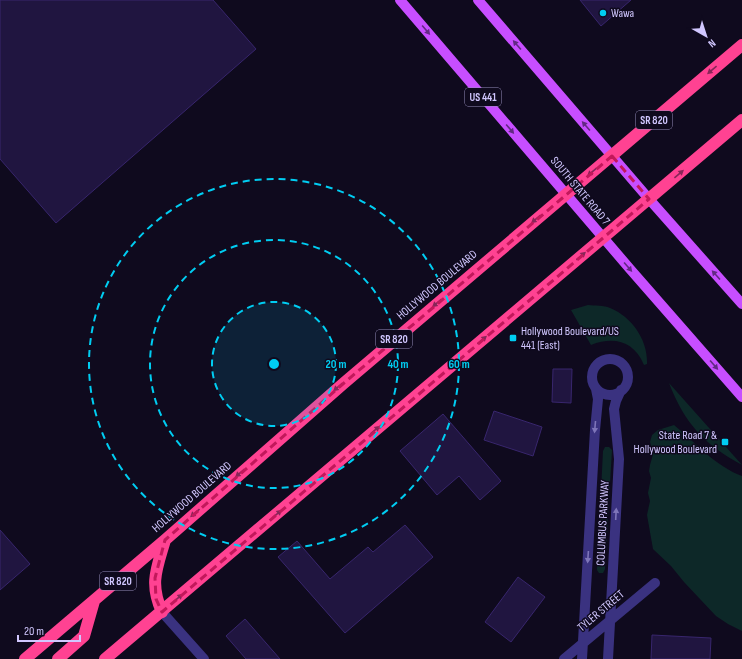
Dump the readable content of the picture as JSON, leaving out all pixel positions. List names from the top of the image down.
{
  "streets": {
    "highway": ["SR 820", "HOLLYWOOD BOULEVARD"],
    "main road": ["US 441", "SOUTH STATE ROAD 7"],
    "street": ["COLUMBUS PARKWAY", "TYLER STREET"]
  },
  "crossings": [
    ["SOUTH STATE ROAD 7", "HOLLYWOOD BOULEVARD"],
    ["COLUMBUS PARKWAY", "TYLER STREET"]
  ],
  "places": {
    "other": ["Wawa"],
    "transit": ["Hollywood Boulevard/US 441 (East)", "State Road 7 & Hollywood Boulevard"]
  },
  "scale_bar": "20 m",
  "north": "bottom right",
  "rings": ["20 m", "40 m", "60 m"]
}
